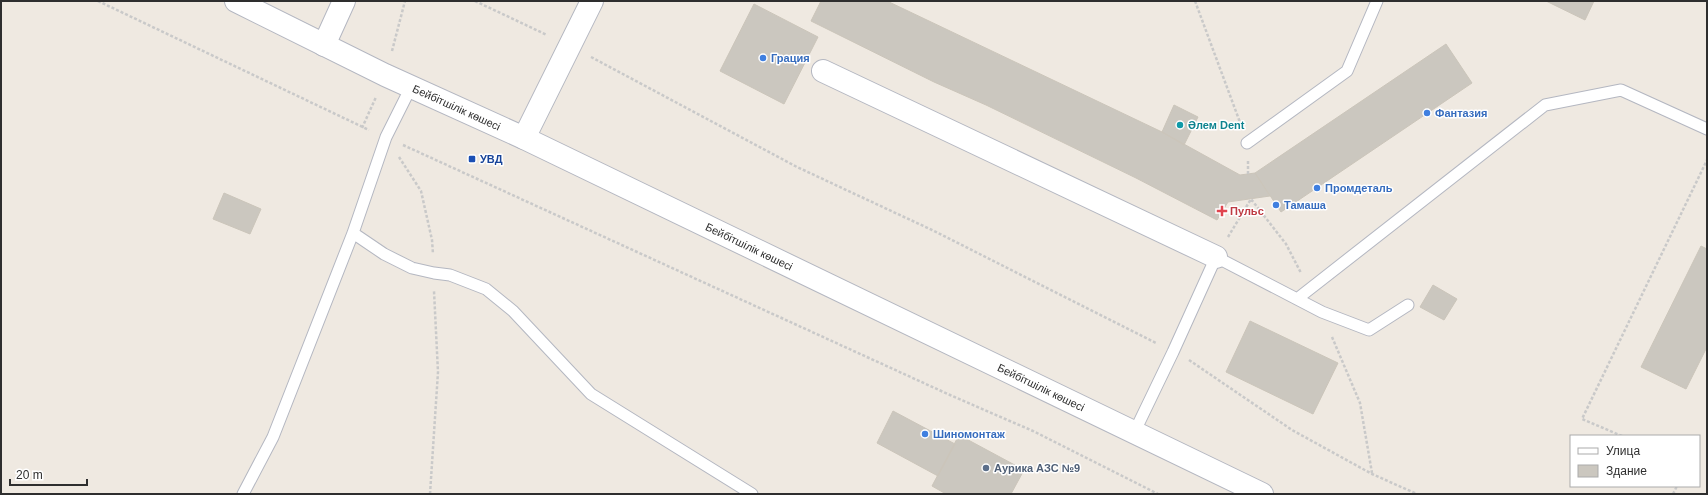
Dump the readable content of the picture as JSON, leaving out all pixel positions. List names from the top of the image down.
{
  "streets": {
    "street": ["Бейбітшілік көшесі"]
  },
  "places": {
    "other": [
      "Грация",
      "Фантазия",
      "Әлем Dent",
      "Промдеталь",
      "Тамаша",
      "Шиномонтаж",
      "Аурика АЗС №9"
    ],
    "transit": ["УВД"],
    "health": ["Пульс"]
  },
  "legend": ["Улица", "Здание"],
  "scale_bar": "20 m"
}
